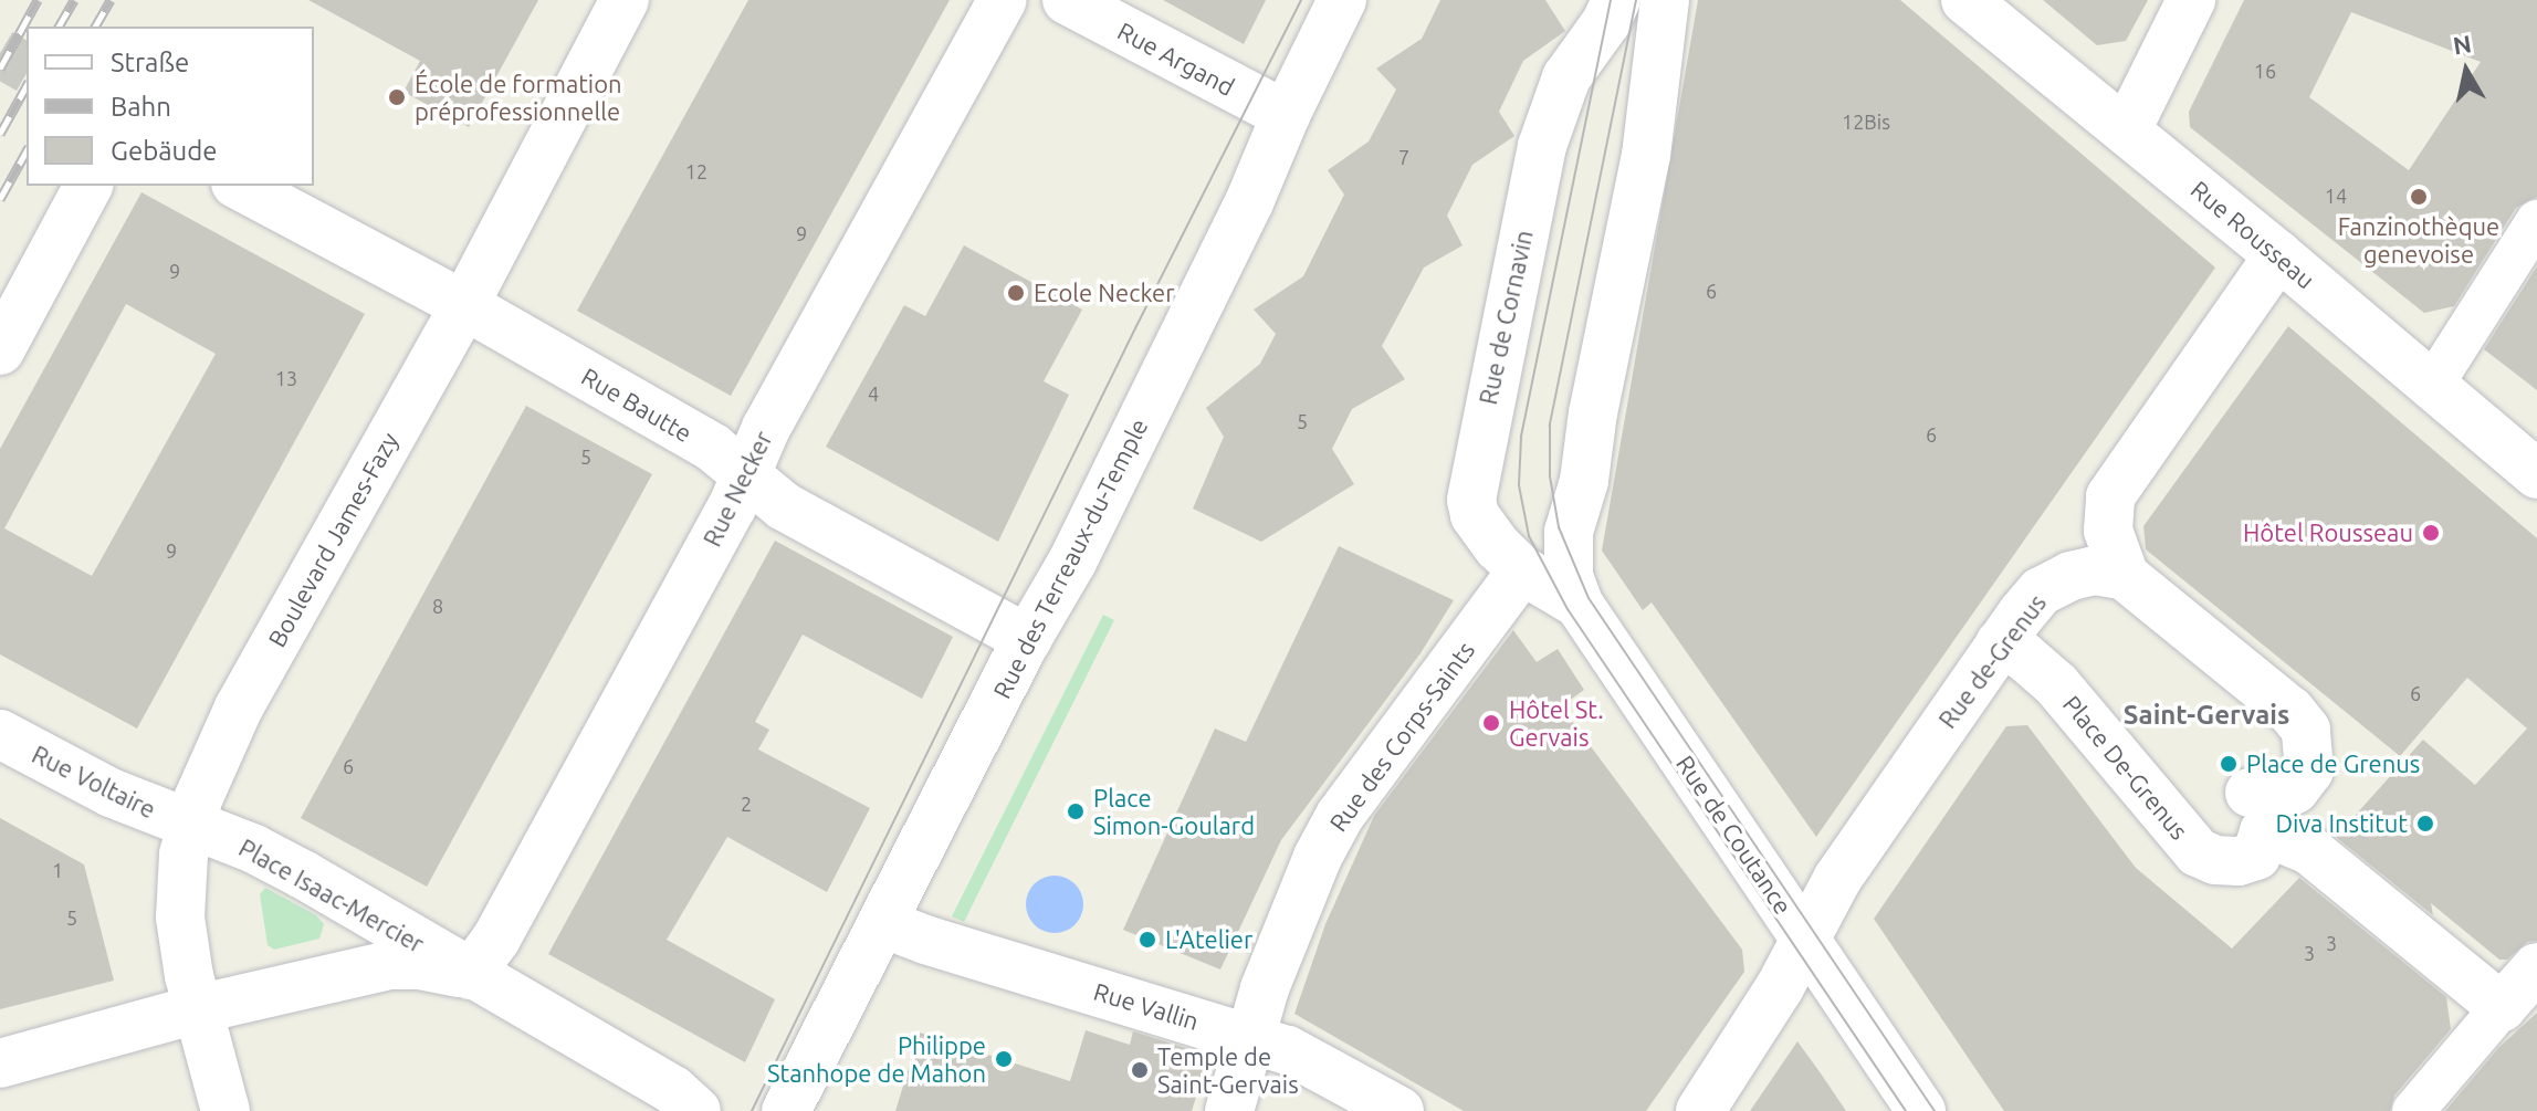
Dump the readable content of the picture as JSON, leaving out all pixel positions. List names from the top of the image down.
{
  "streets": {
    "street": [
      "Rue Argand",
      "Rue Rousseau",
      "Rue de Cornavin",
      "Rue Bautte",
      "Rue Necker",
      "Boulevard James-Fazy",
      "Rue des Terreaux-du-Temple",
      "Rue de-Grenus",
      "Rue des Corps-Saints",
      "Place De-Grenus",
      "Rue Voltaire",
      "Rue de Coutance",
      "Place Isaac-Mercier",
      "Rue Vallin"
    ]
  },
  "crossings": [
    ["Rue Argand", "Rue des Terreaux-du-Temple"],
    ["Rue de Cornavin", "Rue des Corps-Saints"],
    ["Rue de Cornavin", "Rue de Coutance"],
    ["Rue Bautte", "Rue Necker"],
    ["Rue Bautte", "Boulevard James-Fazy"],
    ["Rue Bautte", "Rue des Terreaux-du-Temple"],
    ["Rue Necker", "Place Isaac-Mercier"],
    ["Boulevard James-Fazy", "Rue Voltaire"],
    ["Boulevard James-Fazy", "Place Isaac-Mercier"],
    ["Rue des Terreaux-du-Temple", "Rue Vallin"],
    ["Rue de-Grenus", "Place De-Grenus"],
    ["Rue de-Grenus", "Rue de Coutance"],
    ["Rue des Corps-Saints", "Rue Vallin"],
    ["Rue Voltaire", "Place Isaac-Mercier"]
  ],
  "districts": ["Saint-Gervais"],
  "places": [
    "École de formation préprofessionnelle",
    "Fanzinothèque genevoise",
    "Ecole Necker",
    "Hôtel Rousseau",
    "Hôtel St. Gervais",
    "Place de Grenus",
    "Place Simon-Goulard",
    "Diva Institut",
    "L'Atelier",
    "Philippe Stanhope de Mahon",
    "Temple de Saint-Gervais"
  ],
  "house_numbers": [
    "16",
    "12Bis",
    "7",
    "12",
    "14",
    "9",
    "9",
    "6",
    "13",
    "4",
    "5",
    "6",
    "5",
    "9",
    "8",
    "6",
    "6",
    "2",
    "1",
    "5",
    "3",
    "3"
  ],
  "legend": ["Straße", "Bahn", "Gebäude"],
  "north": "top"
}
